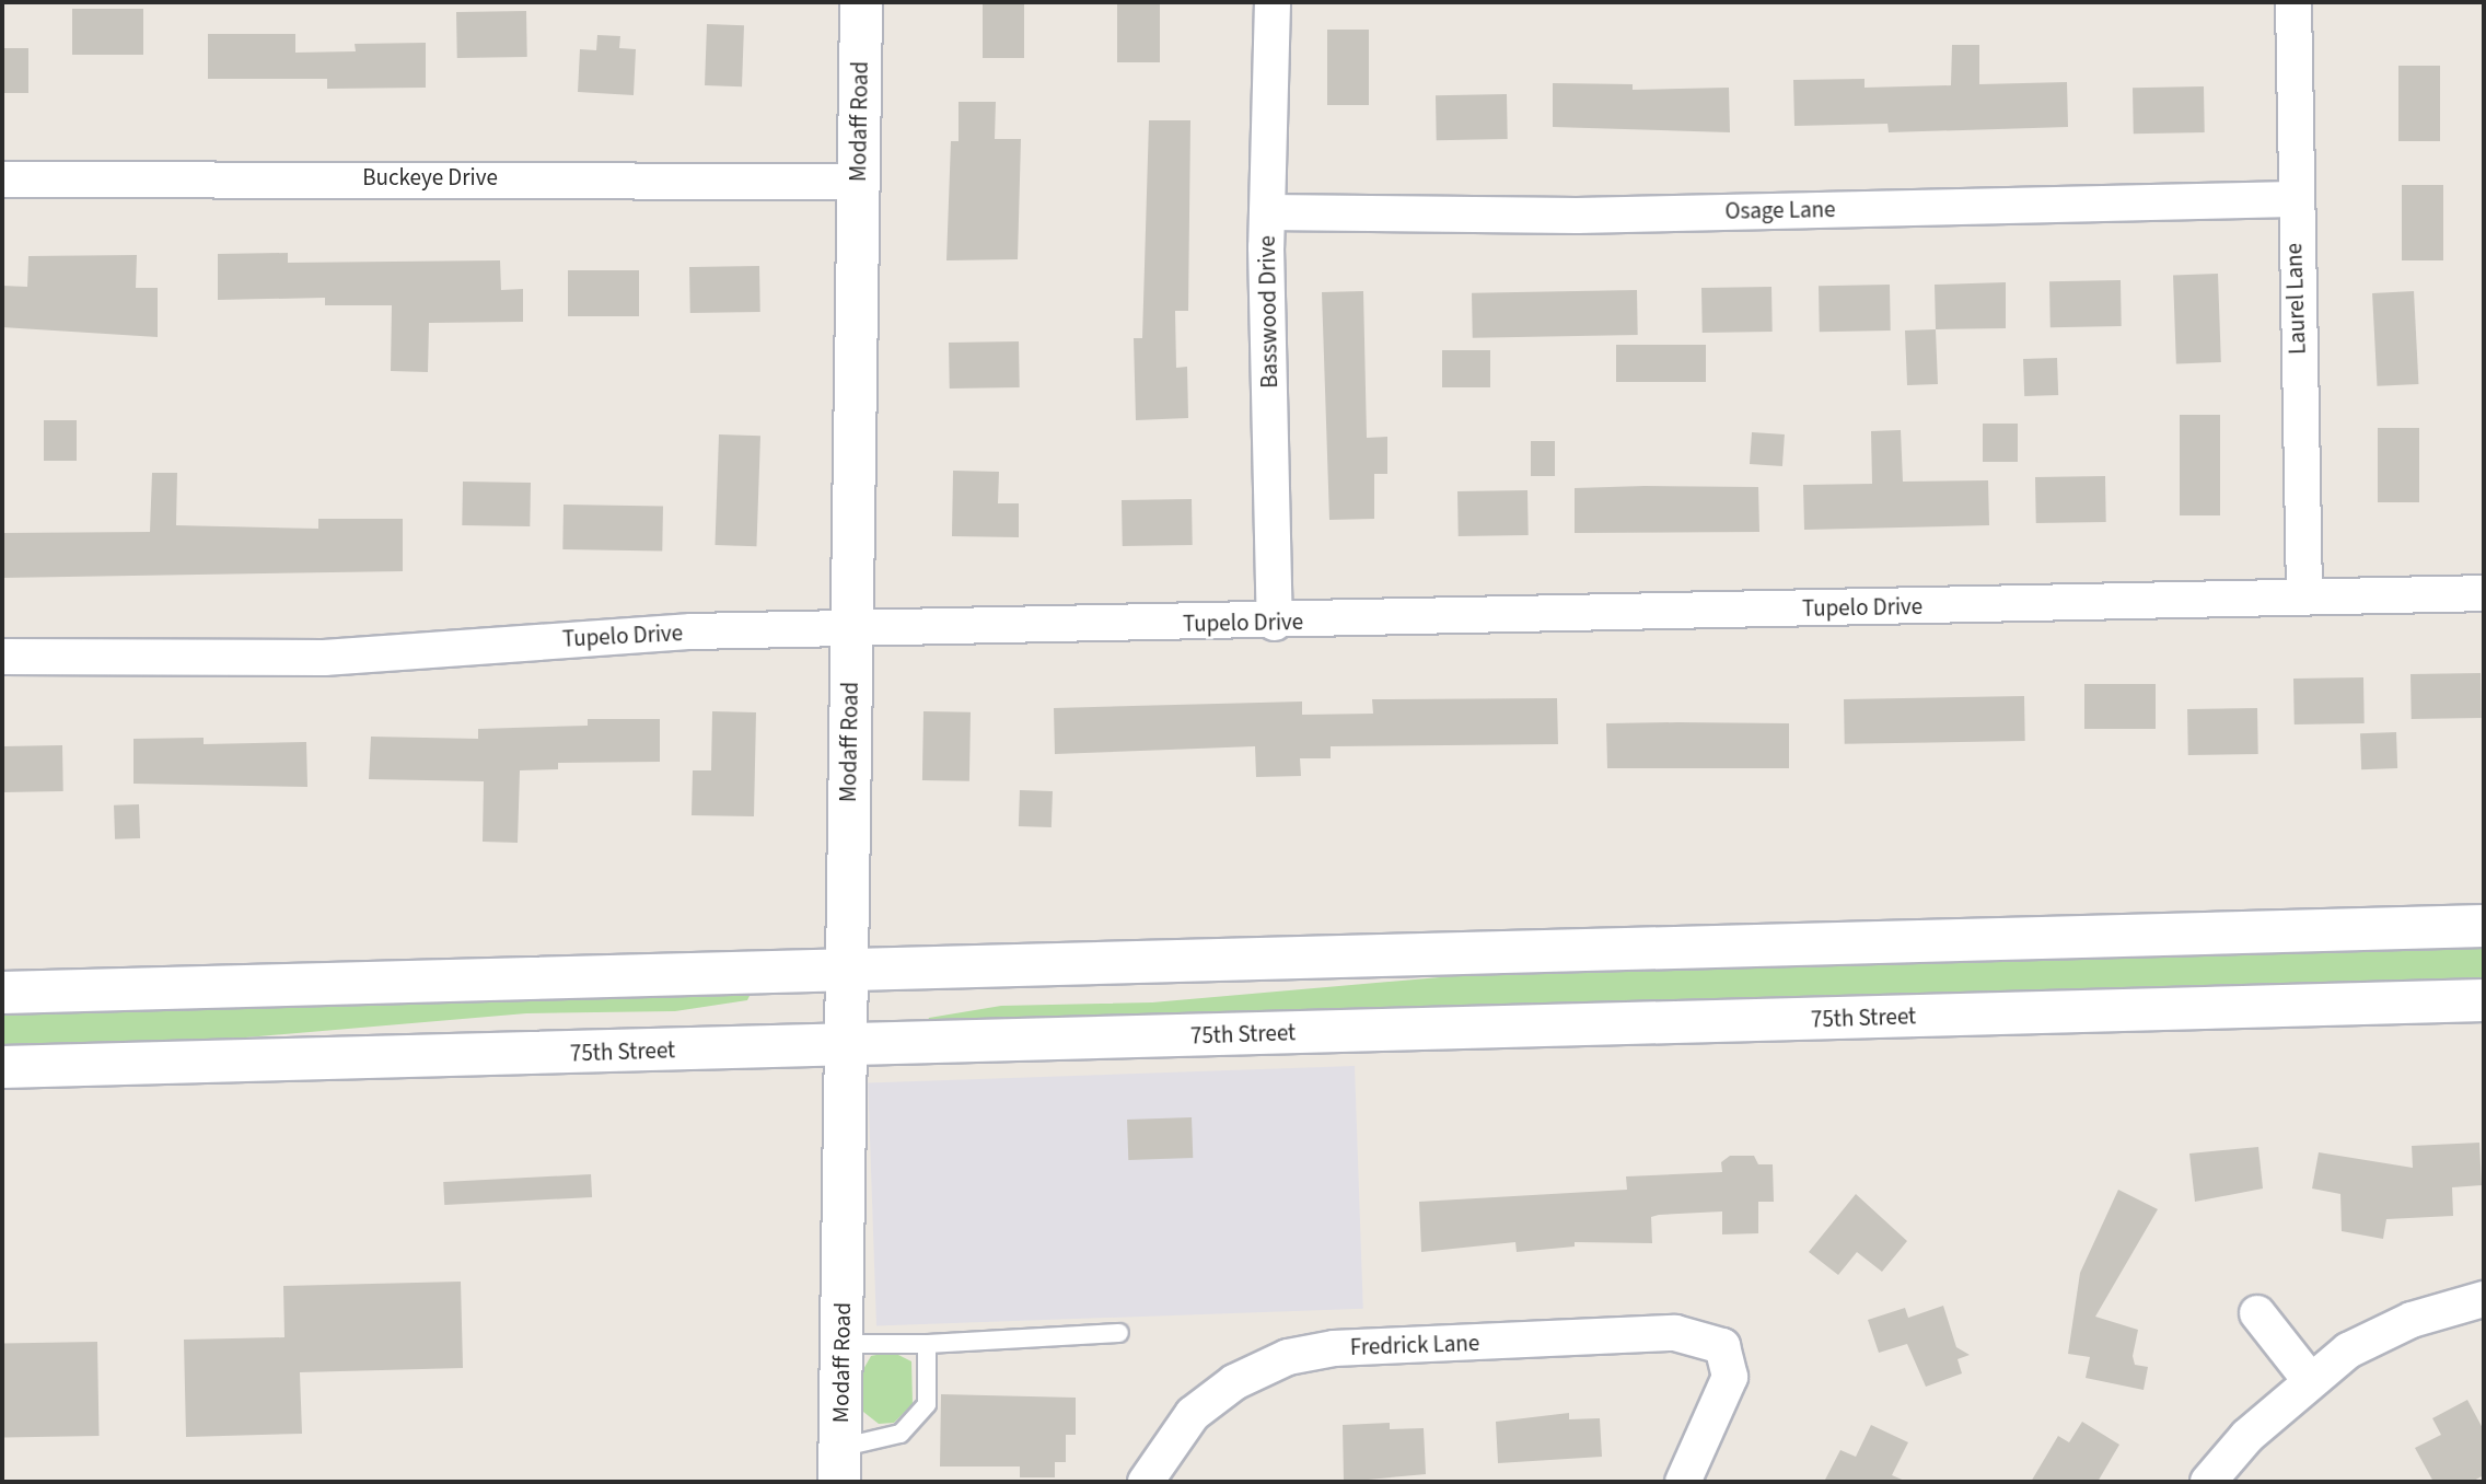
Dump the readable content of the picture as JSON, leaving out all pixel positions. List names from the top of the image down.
{
  "streets": {
    "main road": ["Modaff Road", "75th Street"],
    "street": [
      "Buckeye Drive",
      "Osage Lane",
      "Laurel Lane",
      "Basswood Drive",
      "Tupelo Drive",
      "Fredrick Lane"
    ]
  },
  "crossings": [
    ["Modaff Road", "Buckeye Drive"],
    ["Modaff Road", "Tupelo Drive"],
    ["Modaff Road", "75th Street"],
    ["Osage Lane", "Laurel Lane"],
    ["Osage Lane", "Basswood Drive"],
    ["Laurel Lane", "Tupelo Drive"],
    ["Basswood Drive", "Tupelo Drive"]
  ]
}
